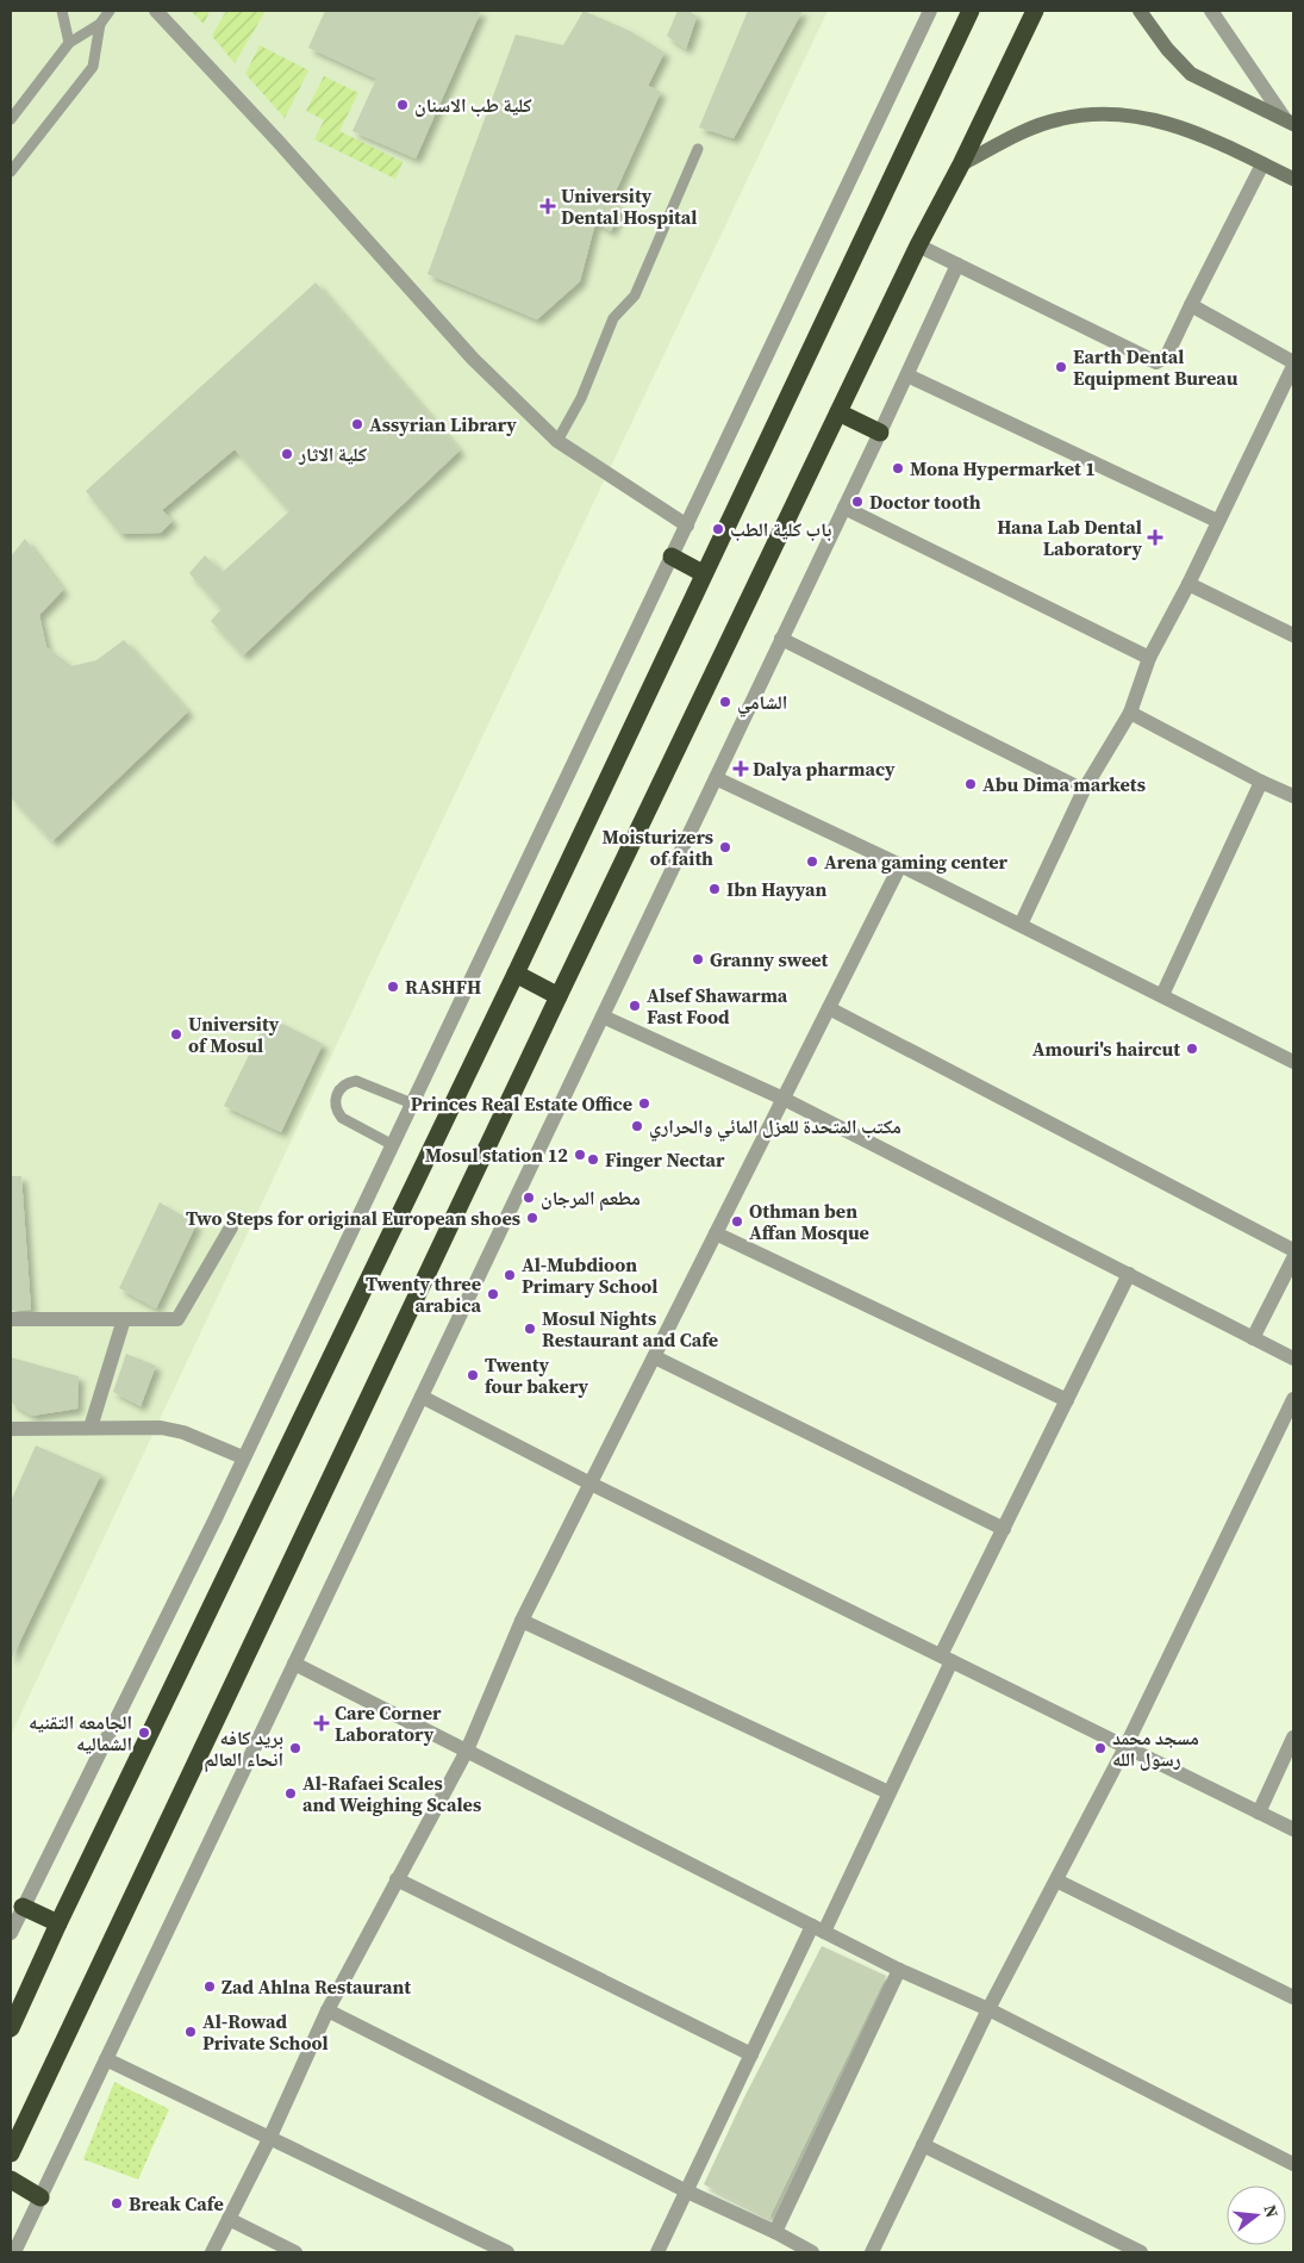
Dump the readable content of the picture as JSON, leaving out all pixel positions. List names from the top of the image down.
{
  "places": {
    "other": [
      "كلية طب الاسنان",
      "Earth Dental Equipment Bureau",
      "Assyrian Library",
      "كلية الاثار",
      "Mona Hypermarket 1",
      "Doctor tooth",
      "باب كلية الطب",
      "الشامي",
      "Abu Dima markets",
      "Moisturizers of faith",
      "Arena gaming center",
      "Ibn Hayyan",
      "Granny sweet",
      "RASHFH",
      "Alsef Shawarma Fast Food",
      "University of Mosul",
      "Amouri's haircut",
      "Princes Real Estate Office",
      "مكتب المتحدة للعزل المائي والحراري",
      "Mosul station 12",
      "Finger Nectar",
      "مطعم المرجان",
      "Two Steps for original European shoes",
      "Othman ben Affan Mosque",
      "Al-Mubdioon Primary School",
      "Twenty three arabica",
      "Mosul Nights Restaurant and Cafe",
      "Twenty four bakery",
      "الجامعه التقنيه الشماليه",
      "بريد كافه انحاء العالم",
      "مسجد محمد رسول الله",
      "Al-Rafaei Scales and Weighing Scales",
      "Zad Ahlna Restaurant",
      "Al-Rowad Private School",
      "Break Cafe"
    ],
    "health": [
      "University Dental Hospital",
      "Hana Lab Dental Laboratory",
      "Dalya pharmacy",
      "Care Corner Laboratory"
    ]
  },
  "north": "right"
}
